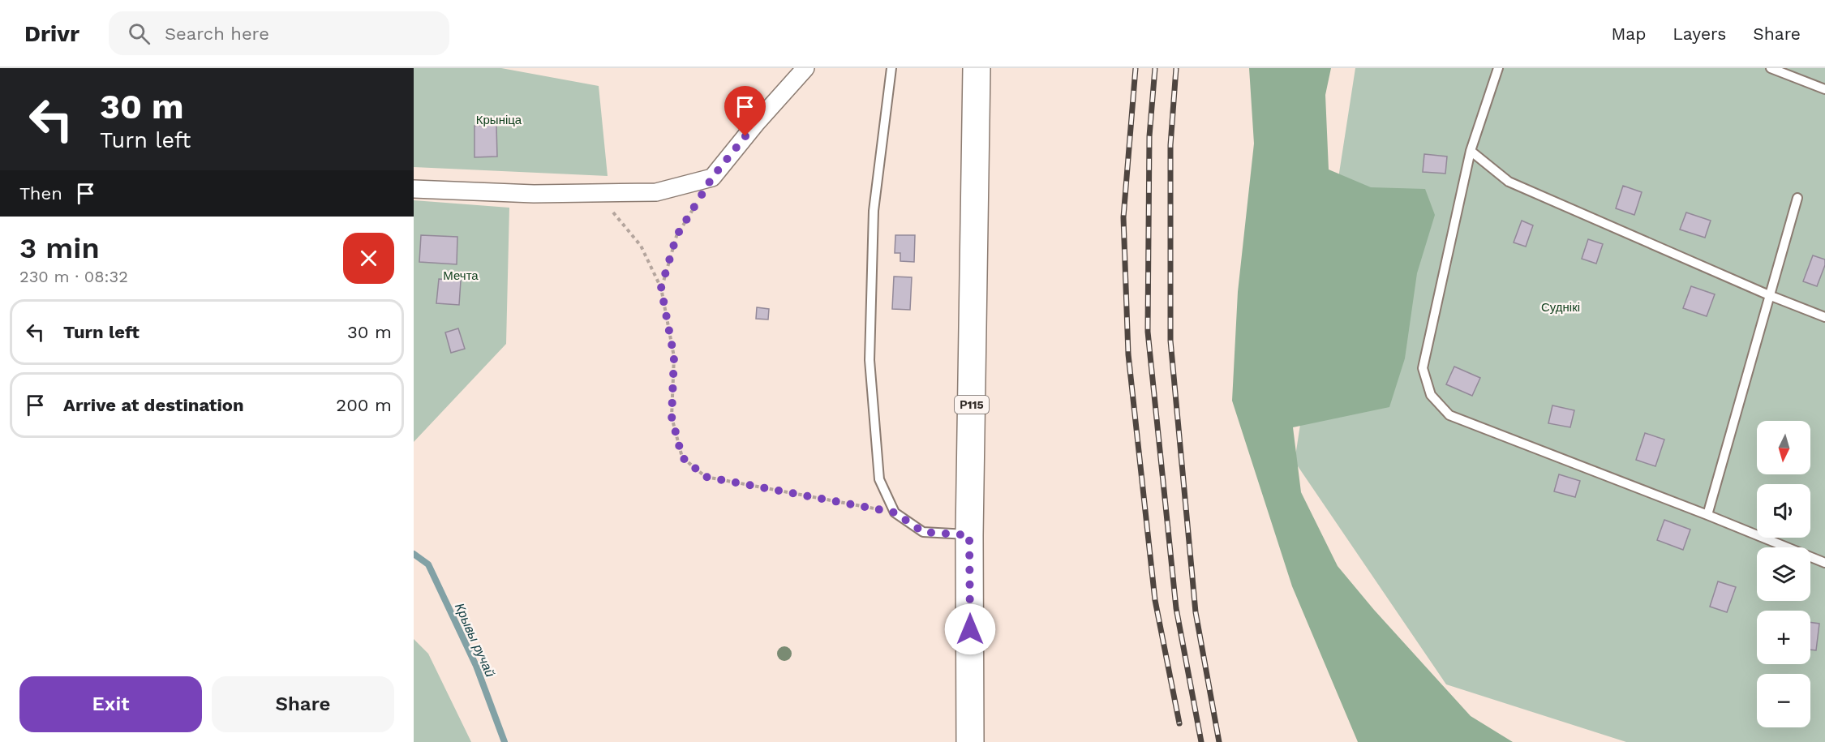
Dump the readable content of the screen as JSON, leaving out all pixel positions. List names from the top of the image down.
{
  "streets": {
    "main road": ["Р115"]
  },
  "water": ["Крывы ручай"],
  "parks": ["Крыніца", "Мечта", "Суднікі"],
  "north": "bottom",
  "page": {
    "header": "Drivr",
    "search": "Search here",
    "nav": ["Map", "Layers", "Share"],
    "turn": ["30 m", "Turn left"],
    "then": "Then",
    "heading": ["3 min", "230 m · 08:32"],
    "list": [
      {
        "name": "Turn left",
        "value": "30 m"
      },
      {
        "name": "Arrive at destination",
        "value": "200 m"
      }
    ],
    "map_buttons": ["+", "−"],
    "buttons": ["Exit", "Share"]
  }
}
